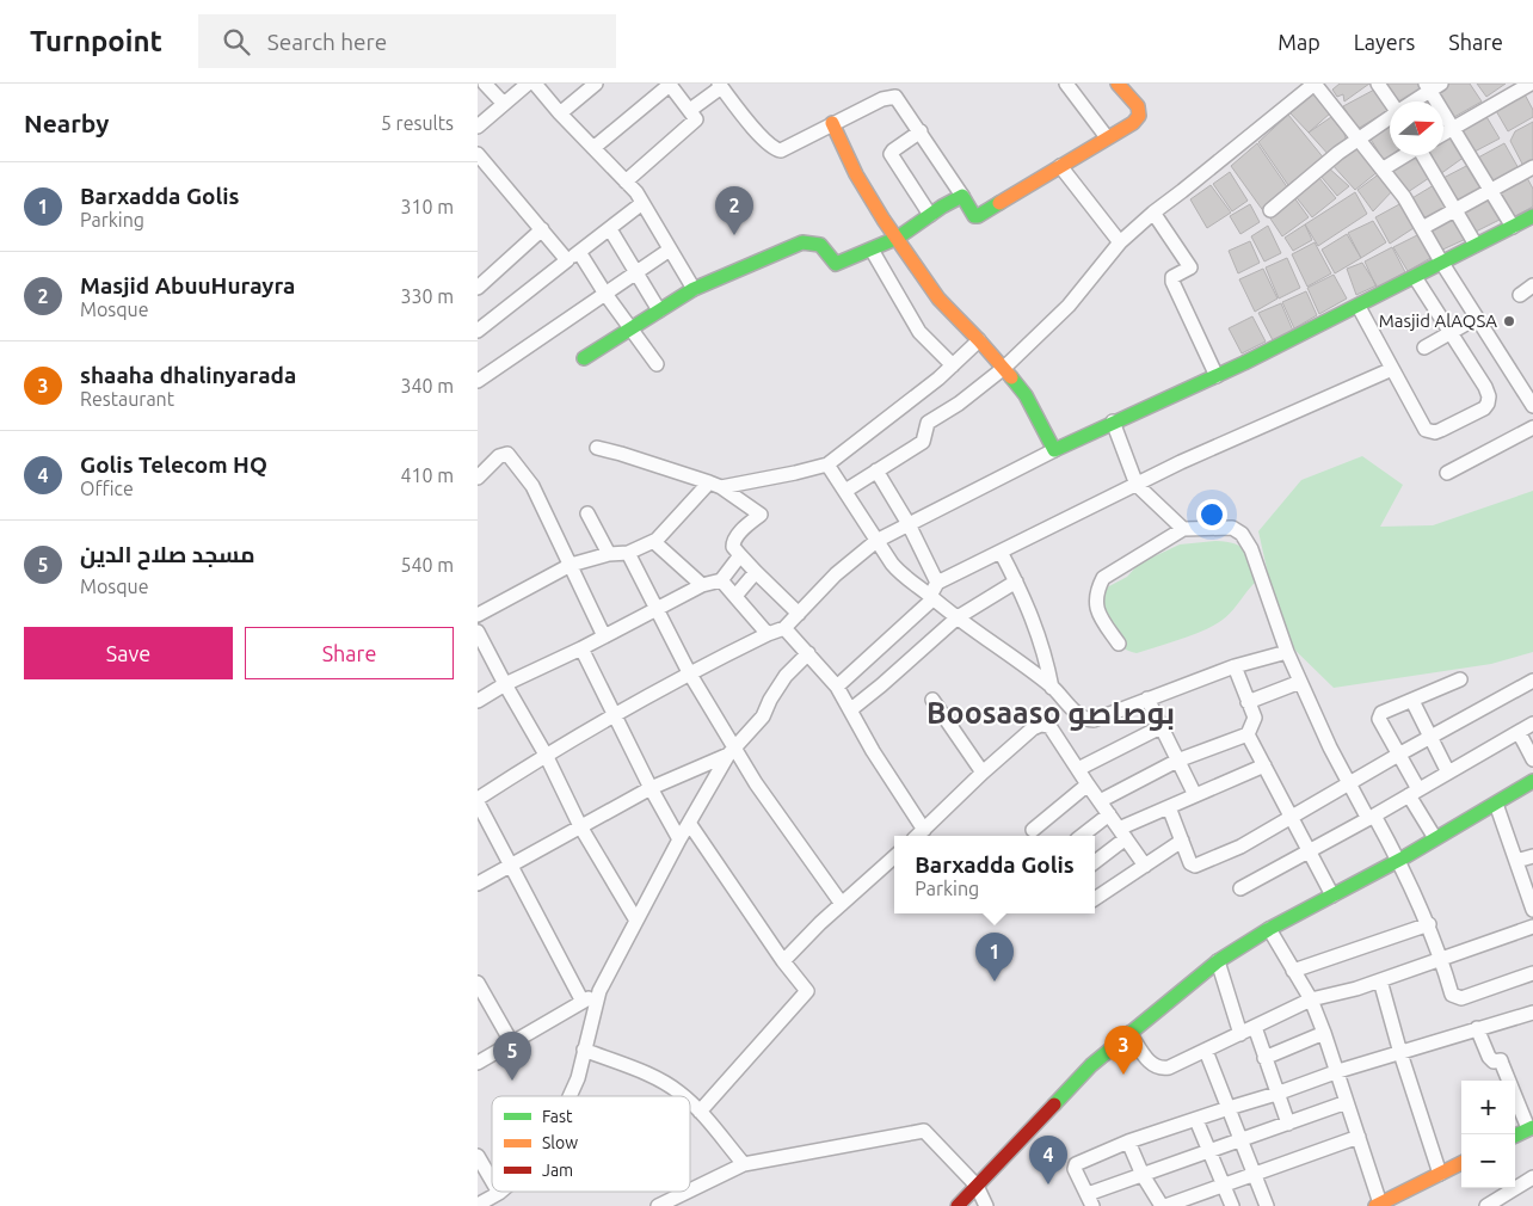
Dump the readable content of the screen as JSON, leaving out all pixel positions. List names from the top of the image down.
{
  "districts": ["Boosaaso بوصاصو"],
  "places": ["Masjid AlAQSA"],
  "legend": ["Fast", "Slow", "Jam"],
  "north": "right",
  "page": {
    "header": "Turnpoint",
    "search": "Search here",
    "nav": ["Map", "Layers", "Share"],
    "heading": ["Nearby", "5 results"],
    "list": [
      {
        "mark": "1",
        "name": "Barxadda Golis",
        "note": "Parking",
        "value": "310 m"
      },
      {
        "mark": "2",
        "name": "Masjid AbuuHurayra",
        "note": "Mosque",
        "value": "330 m"
      },
      {
        "mark": "3",
        "name": "shaaha dhalinyarada",
        "note": "Restaurant",
        "value": "340 m"
      },
      {
        "mark": "4",
        "name": "Golis Telecom HQ",
        "note": "Office",
        "value": "410 m"
      },
      {
        "mark": "5",
        "name": "مسجد صلاح الدين",
        "note": "Mosque",
        "value": "540 m"
      }
    ],
    "pins": [
      "2",
      "1",
      "3",
      "5",
      "4"
    ],
    "buttons": ["Save", "Share"],
    "popup": ["Barxadda Golis", "Parking"],
    "map_buttons": ["+", "−"]
  }
}
